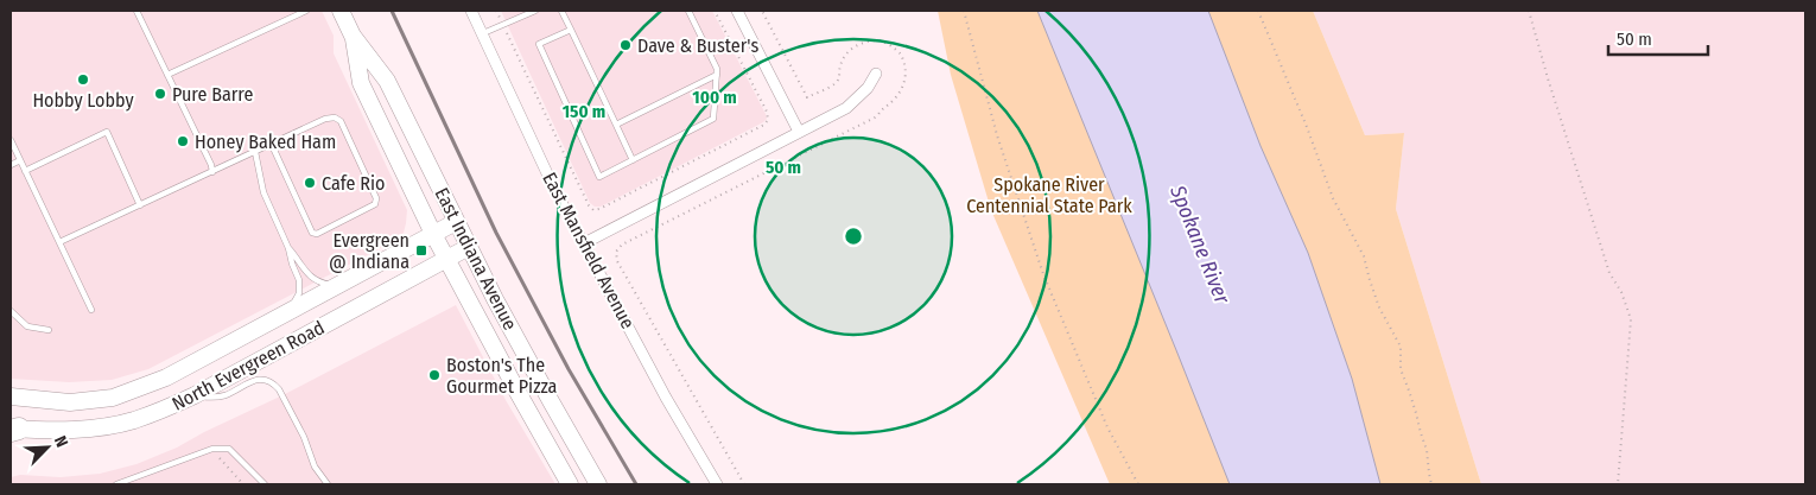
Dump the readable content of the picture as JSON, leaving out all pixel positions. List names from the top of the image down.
{
  "streets": {
    "main road": ["East Indiana Avenue", "North Evergreen Road"],
    "street": ["East Mansfield Avenue"]
  },
  "crossings": [
    ["East Indiana Avenue", "North Evergreen Road"]
  ],
  "water": ["Spokane River"],
  "parks": ["Spokane River Centennial State Park"],
  "places": {
    "other": [
      "Dave & Buster's",
      "Hobby Lobby",
      "Pure Barre",
      "Honey Baked Ham",
      "Cafe Rio",
      "Boston's The Gourmet Pizza"
    ],
    "transit": ["Evergreen @ Indiana"]
  },
  "scale_bar": "50 m",
  "north": "top right",
  "rings": ["100 m", "150 m", "50 m"]
}
